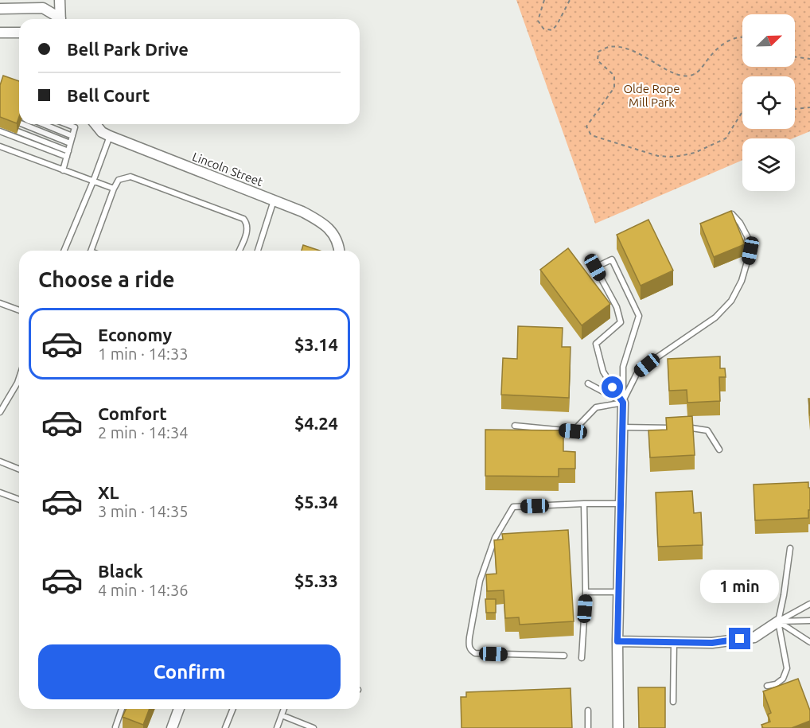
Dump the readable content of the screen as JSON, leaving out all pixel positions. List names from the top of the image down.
{
  "streets": {
    "street": ["Lincoln Street"]
  },
  "parks": ["Olde Rope Mill Park"],
  "north": "top right",
  "page": {
    "banner": ["Bell Park Drive", "Bell Court"],
    "heading": "Choose a ride",
    "list": [
      {
        "name": "Economy",
        "note": "1 min · 14:33",
        "value": "$3.14"
      },
      {
        "name": "Comfort",
        "note": "2 min · 14:34",
        "value": "$4.24"
      },
      {
        "name": "XL",
        "note": "3 min · 14:35",
        "value": "$5.34"
      },
      {
        "name": "Black",
        "note": "4 min · 14:36",
        "value": "$5.33"
      }
    ],
    "bubble": "1 min",
    "buttons": "Confirm"
  }
}
